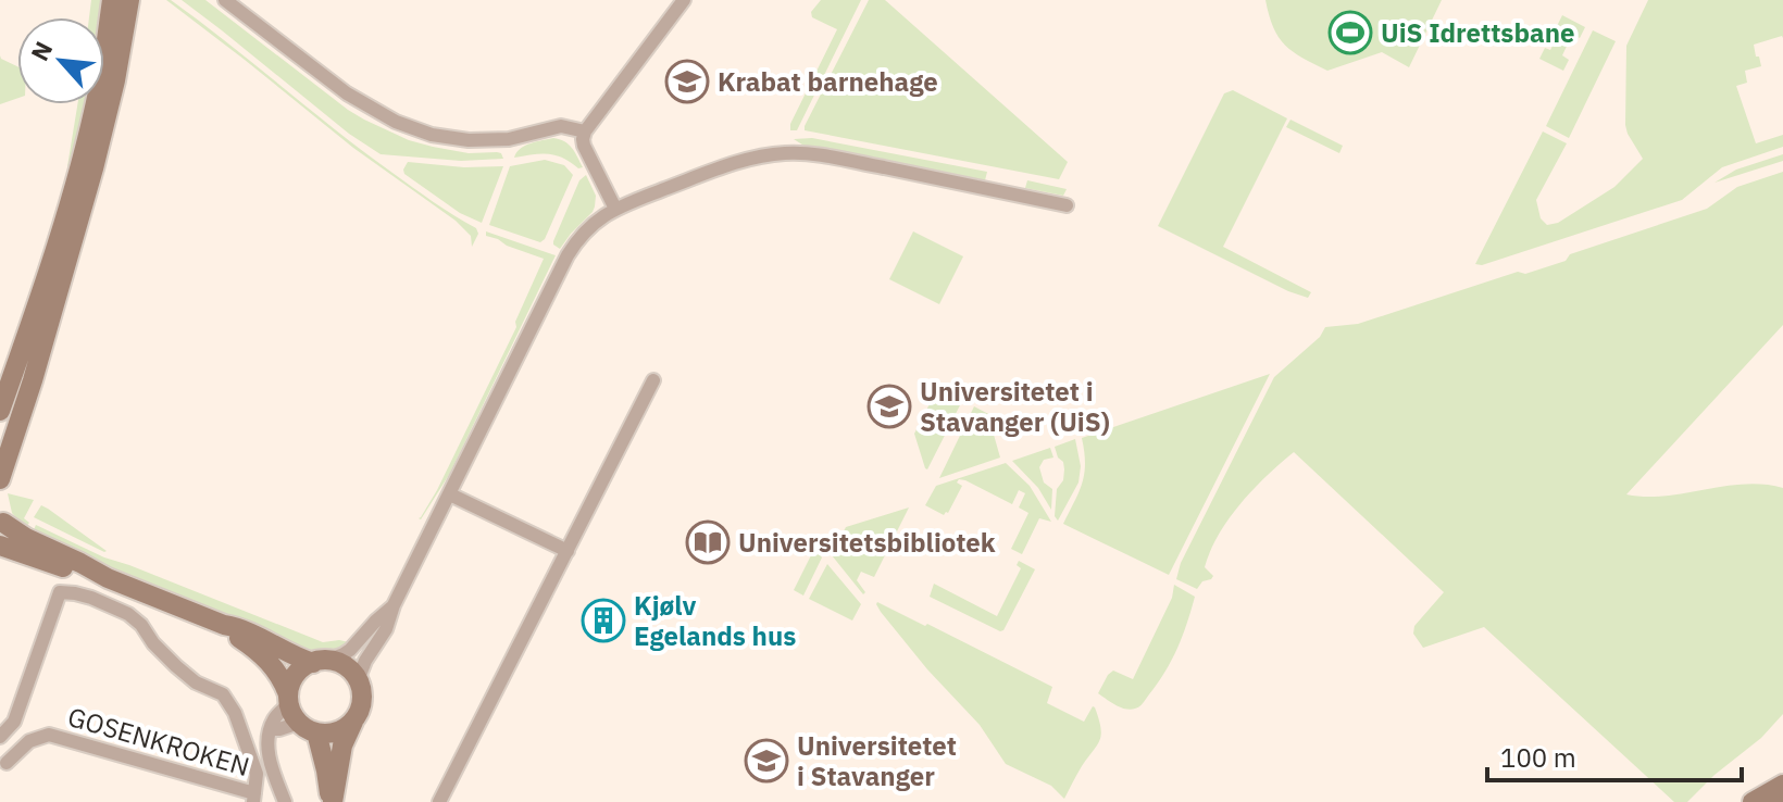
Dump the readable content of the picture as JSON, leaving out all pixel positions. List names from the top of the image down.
{
  "streets": {
    "street": ["GOSENKROKEN"]
  },
  "places": {
    "sports": ["UiS Idrettsbane"],
    "school or university": ["Krabat barnehage", "Universitetet i Stavanger (UiS)", "Universitetet i Stavanger"],
    "library": ["Universitetsbibliotek"],
    "building": ["Kjølv Egelands hus"]
  },
  "scale_bar": "100 m",
  "north": "top left"
}
